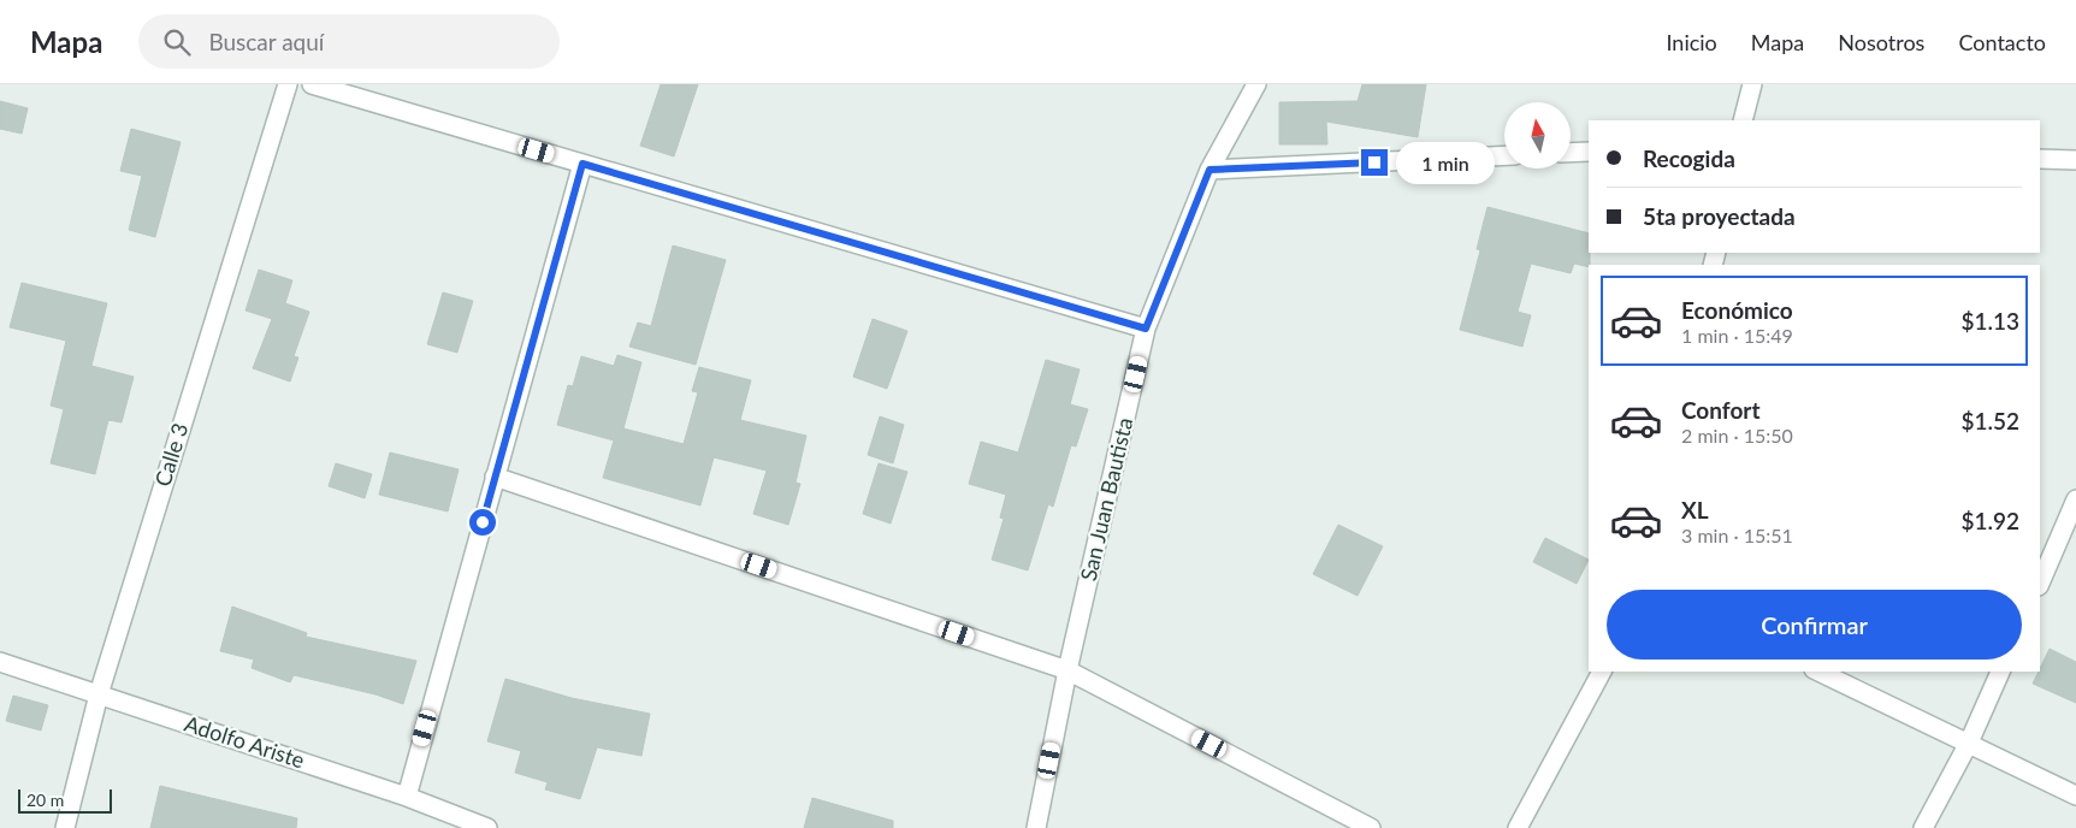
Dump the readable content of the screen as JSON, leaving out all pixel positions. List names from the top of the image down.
{
  "streets": {
    "street": ["Calle 3", "San Juan Bautista", "Adolfo Ariste"]
  },
  "crossings": [
    ["Calle 3", "Adolfo Ariste"]
  ],
  "scale_bar": "20 m",
  "north": "top",
  "page": {
    "header": "Mapa",
    "search": "Buscar aquí",
    "nav": [
      "Inicio",
      "Mapa",
      "Nosotros",
      "Contacto"
    ],
    "banner": ["Recogida", "5ta proyectada"],
    "bubble": "1 min",
    "list": [
      {
        "name": "Económico",
        "note": "1 min · 15:49",
        "value": "$1.13"
      },
      {
        "name": "Confort",
        "note": "2 min · 15:50",
        "value": "$1.52"
      },
      {
        "name": "XL",
        "note": "3 min · 15:51",
        "value": "$1.92"
      }
    ],
    "buttons": "Confirmar",
    "scale": "20 m"
  }
}
